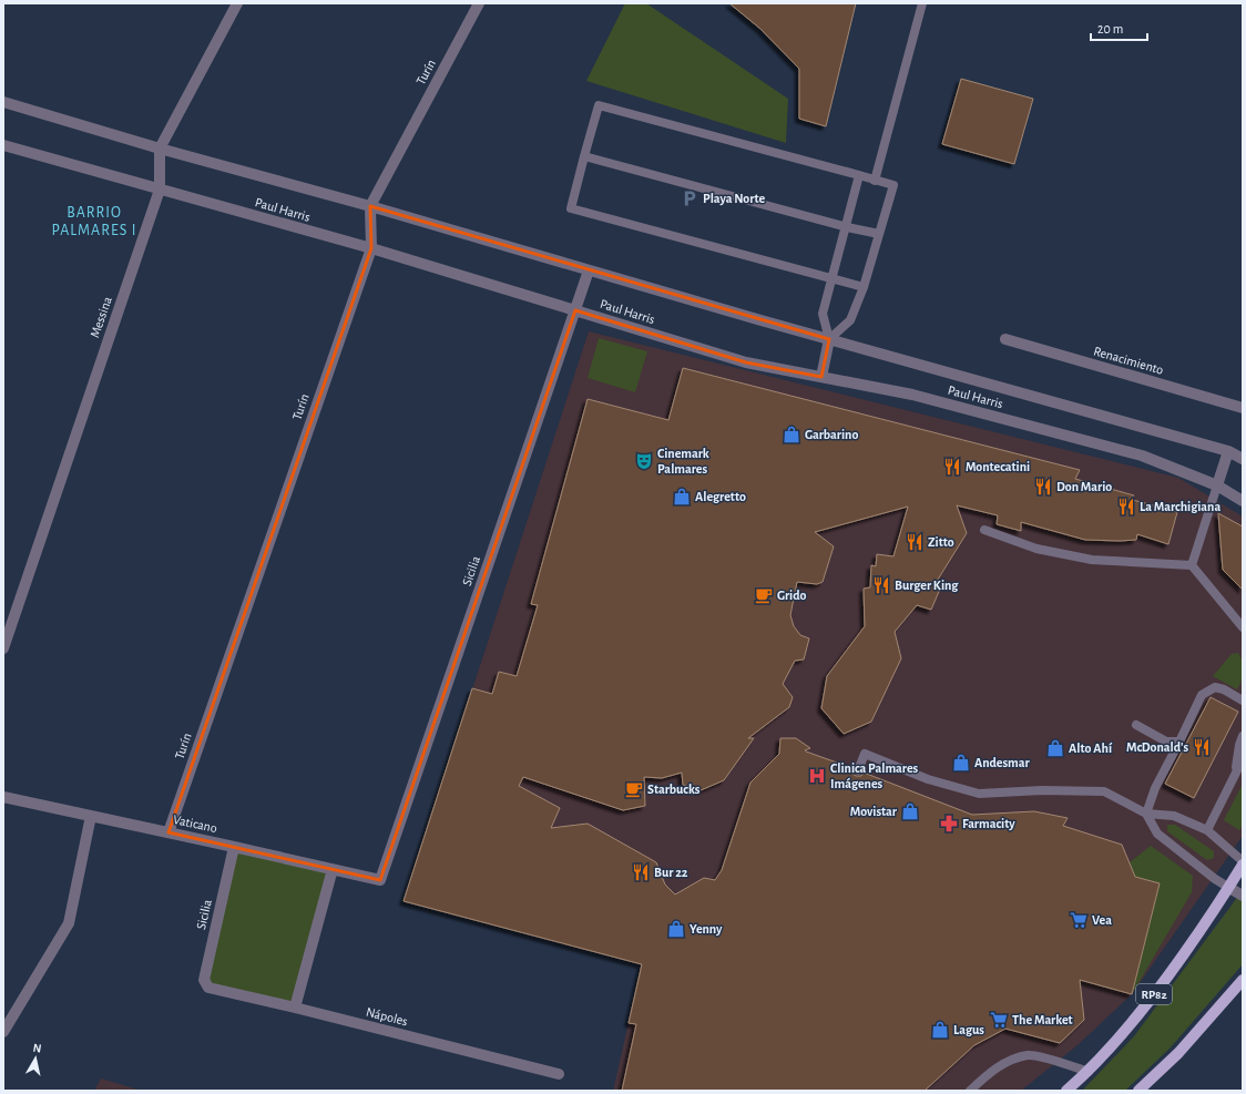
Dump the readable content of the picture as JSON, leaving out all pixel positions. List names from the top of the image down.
{
  "streets": {
    "main road": ["RP82"],
    "street": [
      "Turín",
      "Paul Harris",
      "Messina",
      "Renacimiento",
      "Sicilia",
      "Vaticano",
      "Nápoles"
    ]
  },
  "crossings": [
    ["Turín", "Paul Harris"],
    ["Turín", "Vaticano"],
    ["Paul Harris", "Messina"],
    ["Paul Harris", "Sicilia"],
    ["Sicilia", "Vaticano"],
    ["Sicilia", "Nápoles"]
  ],
  "districts": ["BARRIO PALMARES I"],
  "places": {
    "parking": ["Playa Norte"],
    "shop": [
      "Garbarino",
      "Alegretto",
      "Alto Ahí",
      "Andesmar",
      "Movistar",
      "Yenny",
      "Lagus"
    ],
    "theatre": ["Cinemark Palmares"],
    "restaurant": [
      "Montecatini",
      "Don Mario",
      "La Marchigiana",
      "Zitto",
      "Burger King",
      "McDonald's",
      "Bur 22"
    ],
    "cafe": ["Grido", "Starbucks"],
    "hospital": ["Clinica Palmares Imágenes"],
    "pharmacy": ["Farmacity"],
    "supermarket": ["Vea", "The Market"]
  },
  "scale_bar": "20 m",
  "north": "top"
}
